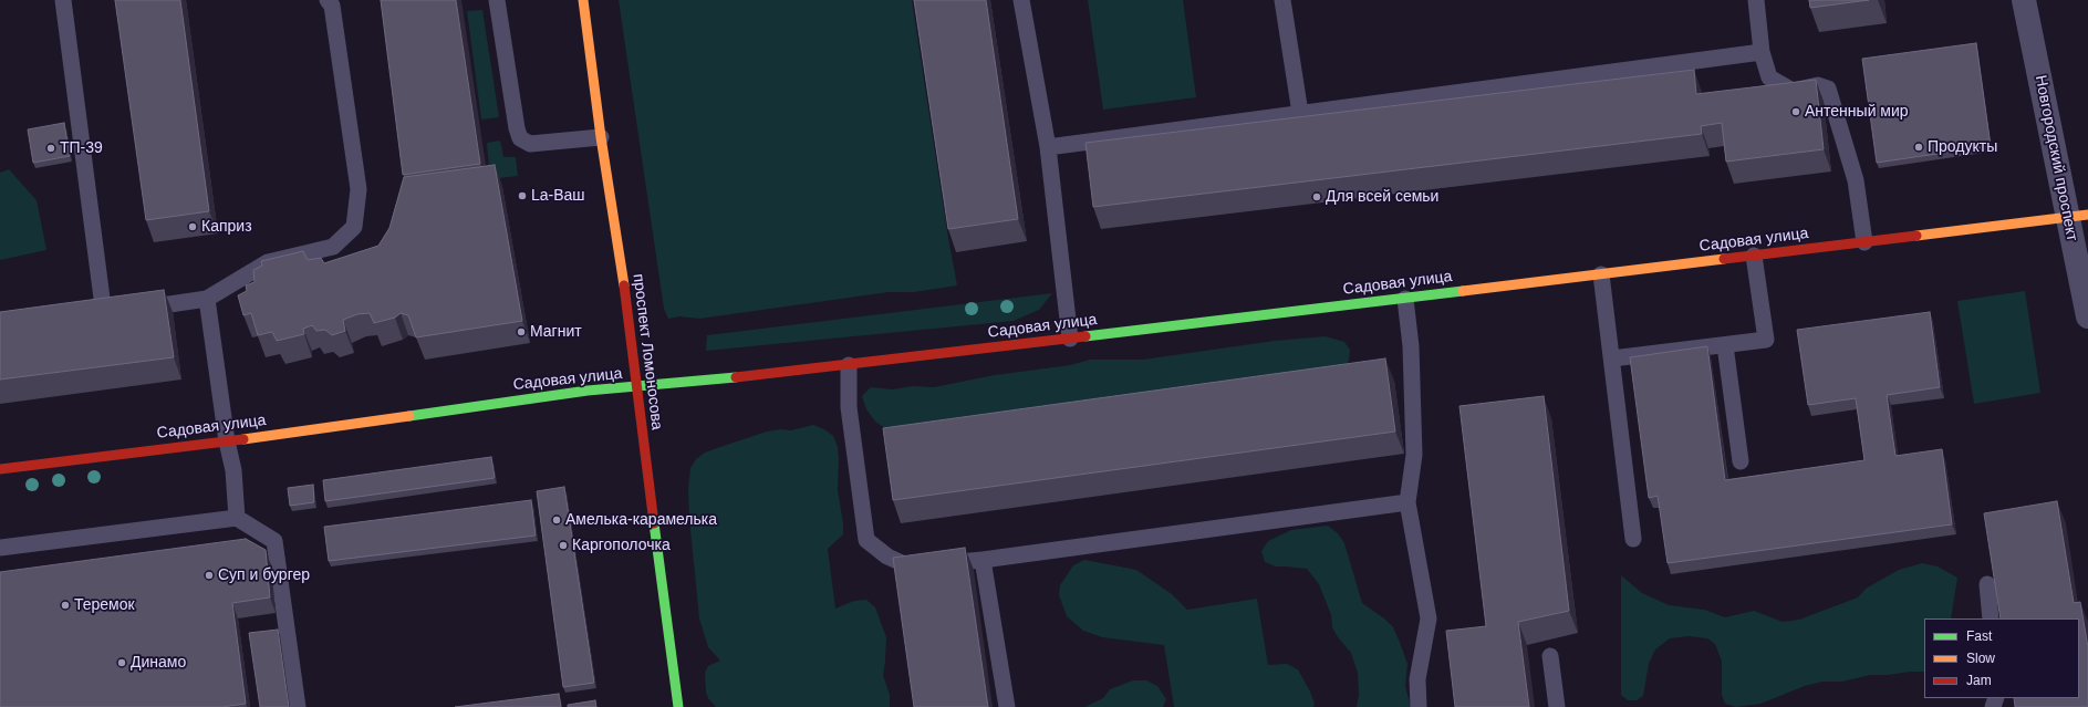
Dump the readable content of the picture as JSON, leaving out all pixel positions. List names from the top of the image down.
{
  "streets": {
    "street": ["Новгородский проспект", "Садовая улица", "проспект Ломоносова"]
  },
  "crossings": [
    ["Новгородский проспект", "Садовая улица"],
    ["Садовая улица", "проспект Ломоносова"]
  ],
  "places": [
    "Антенный мир",
    "Продукты",
    "ТП-39",
    "La-Ваш",
    "Для всей семьи",
    "Каприз",
    "Магнит",
    "Амелька-карамелька",
    "Каргополочка",
    "Суп и бургер",
    "Теремок",
    "Динамо"
  ],
  "legend": ["Fast", "Slow", "Jam"]
}
